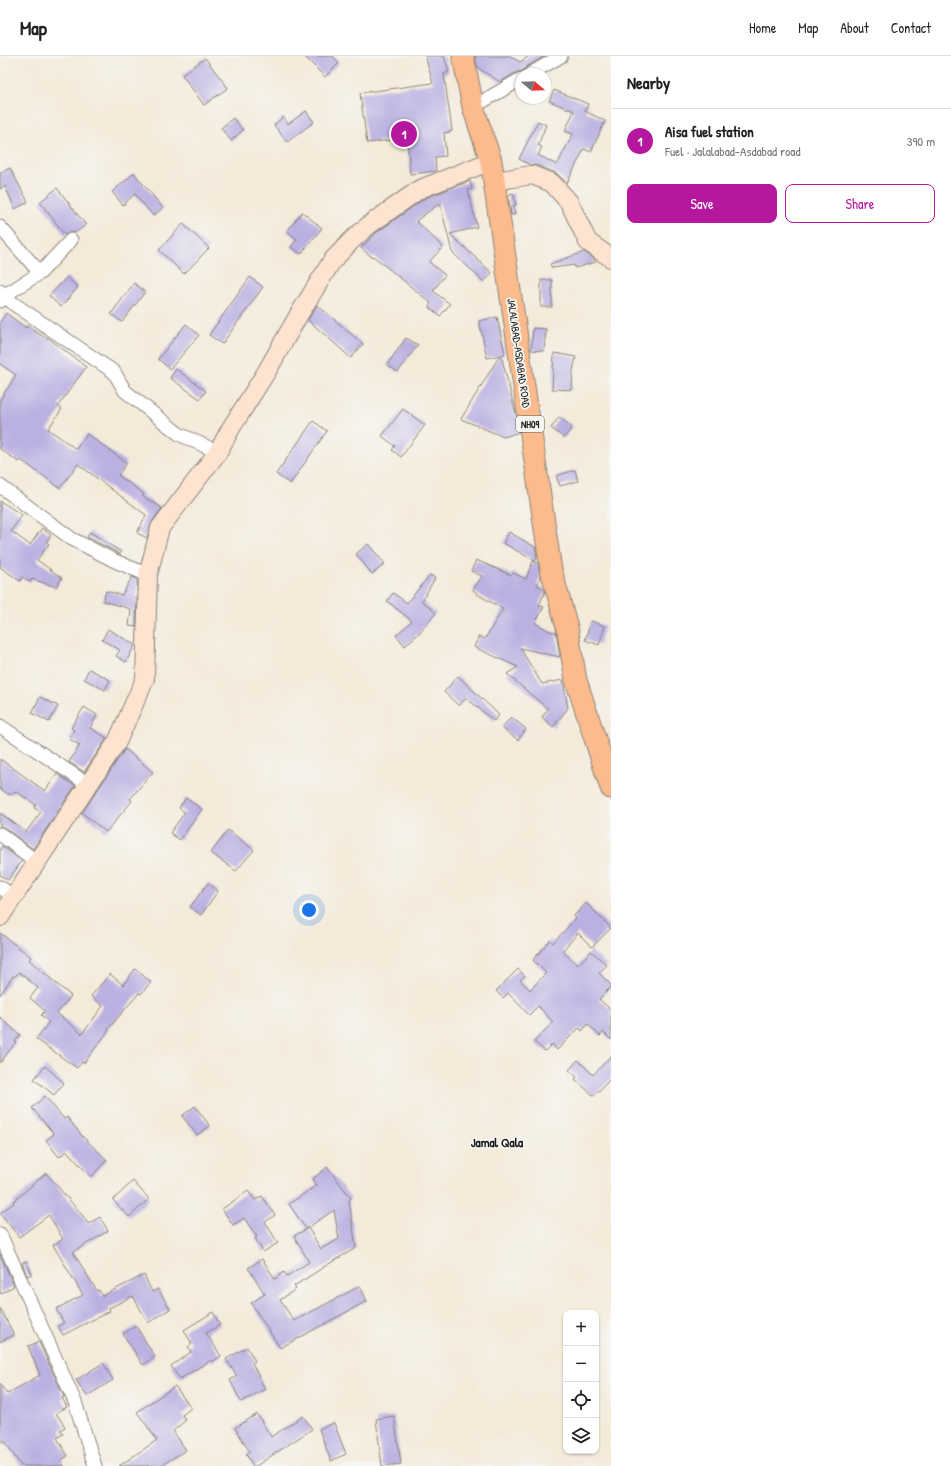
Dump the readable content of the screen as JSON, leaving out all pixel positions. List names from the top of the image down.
{
  "streets": {
    "main road": ["JALALABAD-ASDABAD ROAD", "NH09"]
  },
  "districts": ["Jamal Qala"],
  "north": "right",
  "page": {
    "header": "Map",
    "nav": [
      "Home",
      "Map",
      "About",
      "Contact"
    ],
    "heading": "Nearby",
    "list": [
      {
        "mark": "1",
        "name": "Aisa fuel station",
        "note": "Fuel · Jalalabad-Asdabad road",
        "value": "390 m"
      }
    ],
    "pins": "1",
    "buttons": ["Save", "Share"],
    "map_buttons": ["+", "−"]
  }
}
